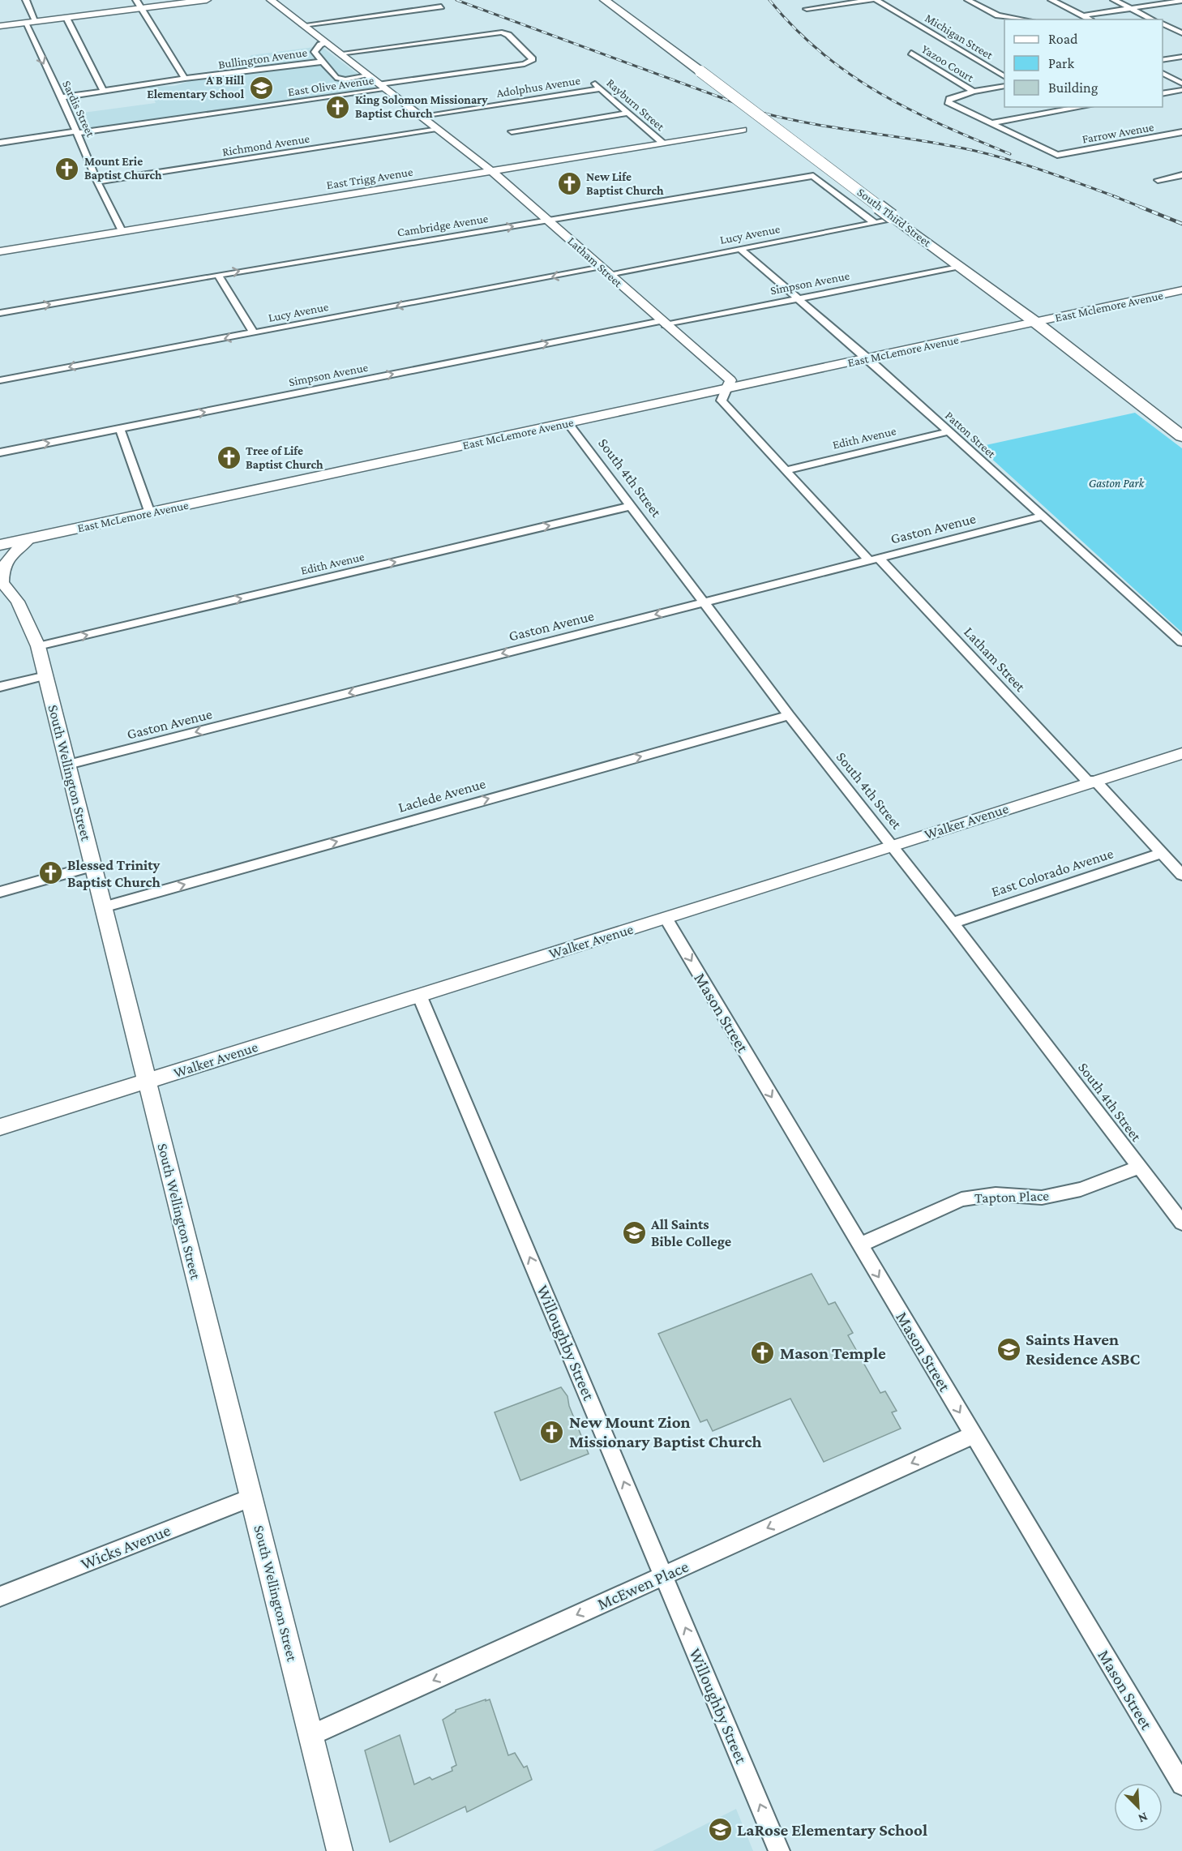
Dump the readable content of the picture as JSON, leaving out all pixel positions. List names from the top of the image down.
{
  "streets": {
    "main road": ["South Third Street", "East Mclemore Avenue", "East McLemore Avenue"],
    "street": [
      "Michigan Street",
      "Bullington Avenue",
      "Yazoo Court",
      "East Olive Avenue",
      "Adolphus Avenue",
      "Rayburn Street",
      "Sardis Street",
      "Farrow Avenue",
      "Richmond Avenue",
      "East Trigg Avenue",
      "Cambridge Avenue",
      "Lucy Avenue",
      "Latham Street",
      "Simpson Avenue",
      "Patton Street",
      "Edith Avenue",
      "South 4th Street",
      "Gaston Avenue",
      "South Wellington Street",
      "Laclede Avenue",
      "Walker Avenue",
      "East Colorado Avenue",
      "Mason Street",
      "Tapton Place",
      "Willoughby Street",
      "Wicks Avenue",
      "McEwen Place"
    ]
  },
  "crossings": [
    ["Bullington Avenue", "Sardis Street"],
    ["Bullington Avenue", "Latham Street"],
    ["East Olive Avenue", "Sardis Street"],
    ["East Olive Avenue", "Latham Street"],
    ["Adolphus Avenue", "Rayburn Street"],
    ["Adolphus Avenue", "Latham Street"],
    ["Rayburn Street", "East Trigg Avenue"],
    ["Sardis Street", "Richmond Avenue"],
    ["Sardis Street", "East Trigg Avenue"],
    ["Richmond Avenue", "Latham Street"],
    ["East Trigg Avenue", "Latham Street"],
    ["South Third Street", "Lucy Avenue"],
    ["South Third Street", "Simpson Avenue"],
    ["South Third Street", "East Mclemore Avenue"],
    ["South Third Street", "East McLemore Avenue"],
    ["Cambridge Avenue", "Lucy Avenue"],
    ["Cambridge Avenue", "Latham Street"],
    ["Lucy Avenue", "Latham Street"],
    ["Lucy Avenue", "Patton Street"],
    ["Latham Street", "Simpson Avenue"],
    ["Latham Street", "East McLemore Avenue"],
    ["Latham Street", "Edith Avenue"],
    ["Latham Street", "Gaston Avenue"],
    ["Latham Street", "Walker Avenue"],
    ["Latham Street", "East Colorado Avenue"],
    ["Simpson Avenue", "Patton Street"],
    ["East Mclemore Avenue", "East McLemore Avenue"],
    ["East McLemore Avenue", "Patton Street"],
    ["East McLemore Avenue", "South 4th Street"],
    ["Patton Street", "Edith Avenue"],
    ["Patton Street", "Gaston Avenue"],
    ["Edith Avenue", "South 4th Street"],
    ["Edith Avenue", "South Wellington Street"],
    ["South 4th Street", "Gaston Avenue"],
    ["South 4th Street", "Laclede Avenue"],
    ["South 4th Street", "Walker Avenue"],
    ["South 4th Street", "East Colorado Avenue"],
    ["South 4th Street", "Tapton Place"],
    ["Gaston Avenue", "South Wellington Street"],
    ["South Wellington Street", "Laclede Avenue"],
    ["South Wellington Street", "Walker Avenue"],
    ["South Wellington Street", "Wicks Avenue"],
    ["South Wellington Street", "McEwen Place"],
    ["Walker Avenue", "Mason Street"],
    ["Walker Avenue", "Willoughby Street"],
    ["Mason Street", "Tapton Place"],
    ["Mason Street", "McEwen Place"],
    ["Willoughby Street", "McEwen Place"]
  ],
  "one_way": [
    "Cambridge Avenue",
    "Lucy Avenue",
    "Simpson Avenue",
    "Edith Avenue",
    "Gaston Avenue",
    "Laclede Avenue",
    "Mason Street",
    "Willoughby Street",
    "McEwen Place"
  ],
  "parks": ["Gaston Park"],
  "places": {
    "school or university": [
      "A B Hill Elementary School",
      "All Saints Bible College",
      "Saints Haven Residence ASBC",
      "LaRose Elementary School"
    ],
    "church": [
      "King Solomon Missionary Baptist Church",
      "Mount Erie Baptist Church",
      "New Life Baptist Church",
      "Tree of Life Baptist Church",
      "Blessed Trinity Baptist Church",
      "Mason Temple",
      "New Mount Zion Missionary Baptist Church"
    ]
  },
  "legend": ["Road", "Park", "Building"],
  "north": "bottom right"
}
